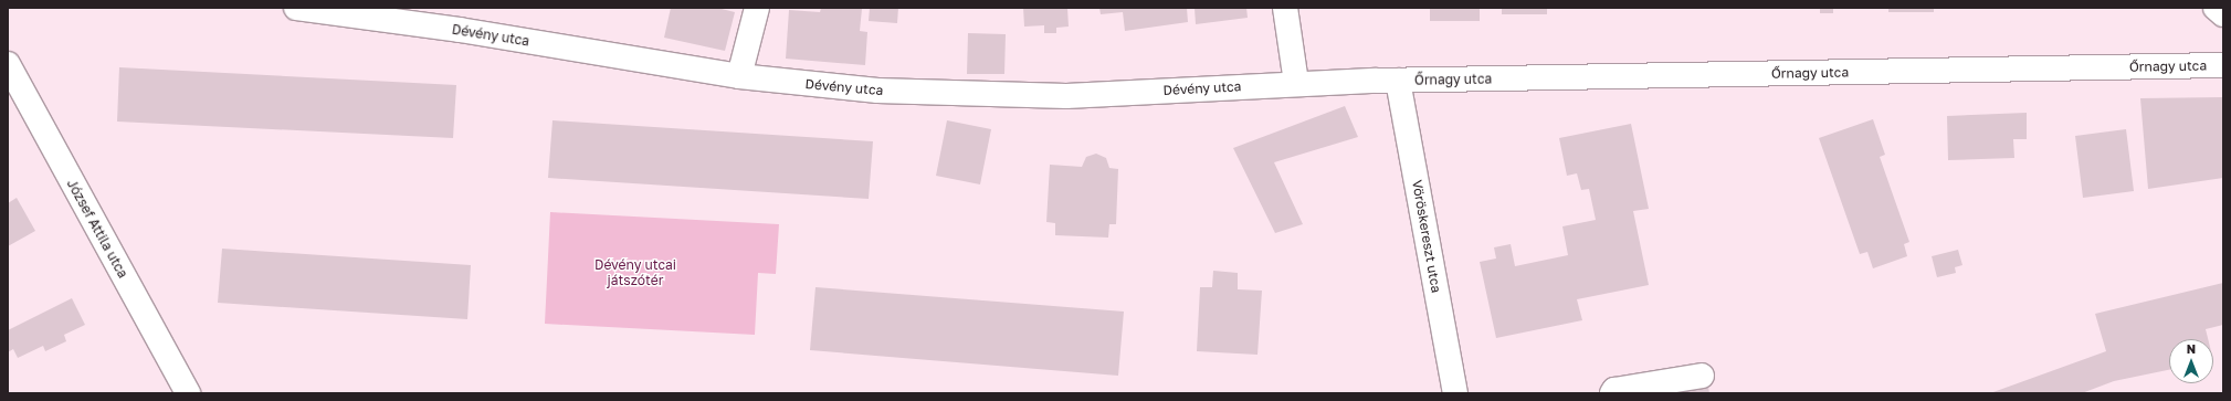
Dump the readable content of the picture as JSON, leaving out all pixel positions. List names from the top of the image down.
{
  "streets": {
    "street": [
      "Dévény utca",
      "Őrnagy utca",
      "József Attila utca",
      "Vöröskereszt utca"
    ]
  },
  "crossings": [
    ["Dévény utca", "Őrnagy utca"],
    ["Dévény utca", "Vöröskereszt utca"],
    ["Őrnagy utca", "Vöröskereszt utca"]
  ],
  "parks": ["Dévény utcai játszótér"],
  "north": "top"
}
